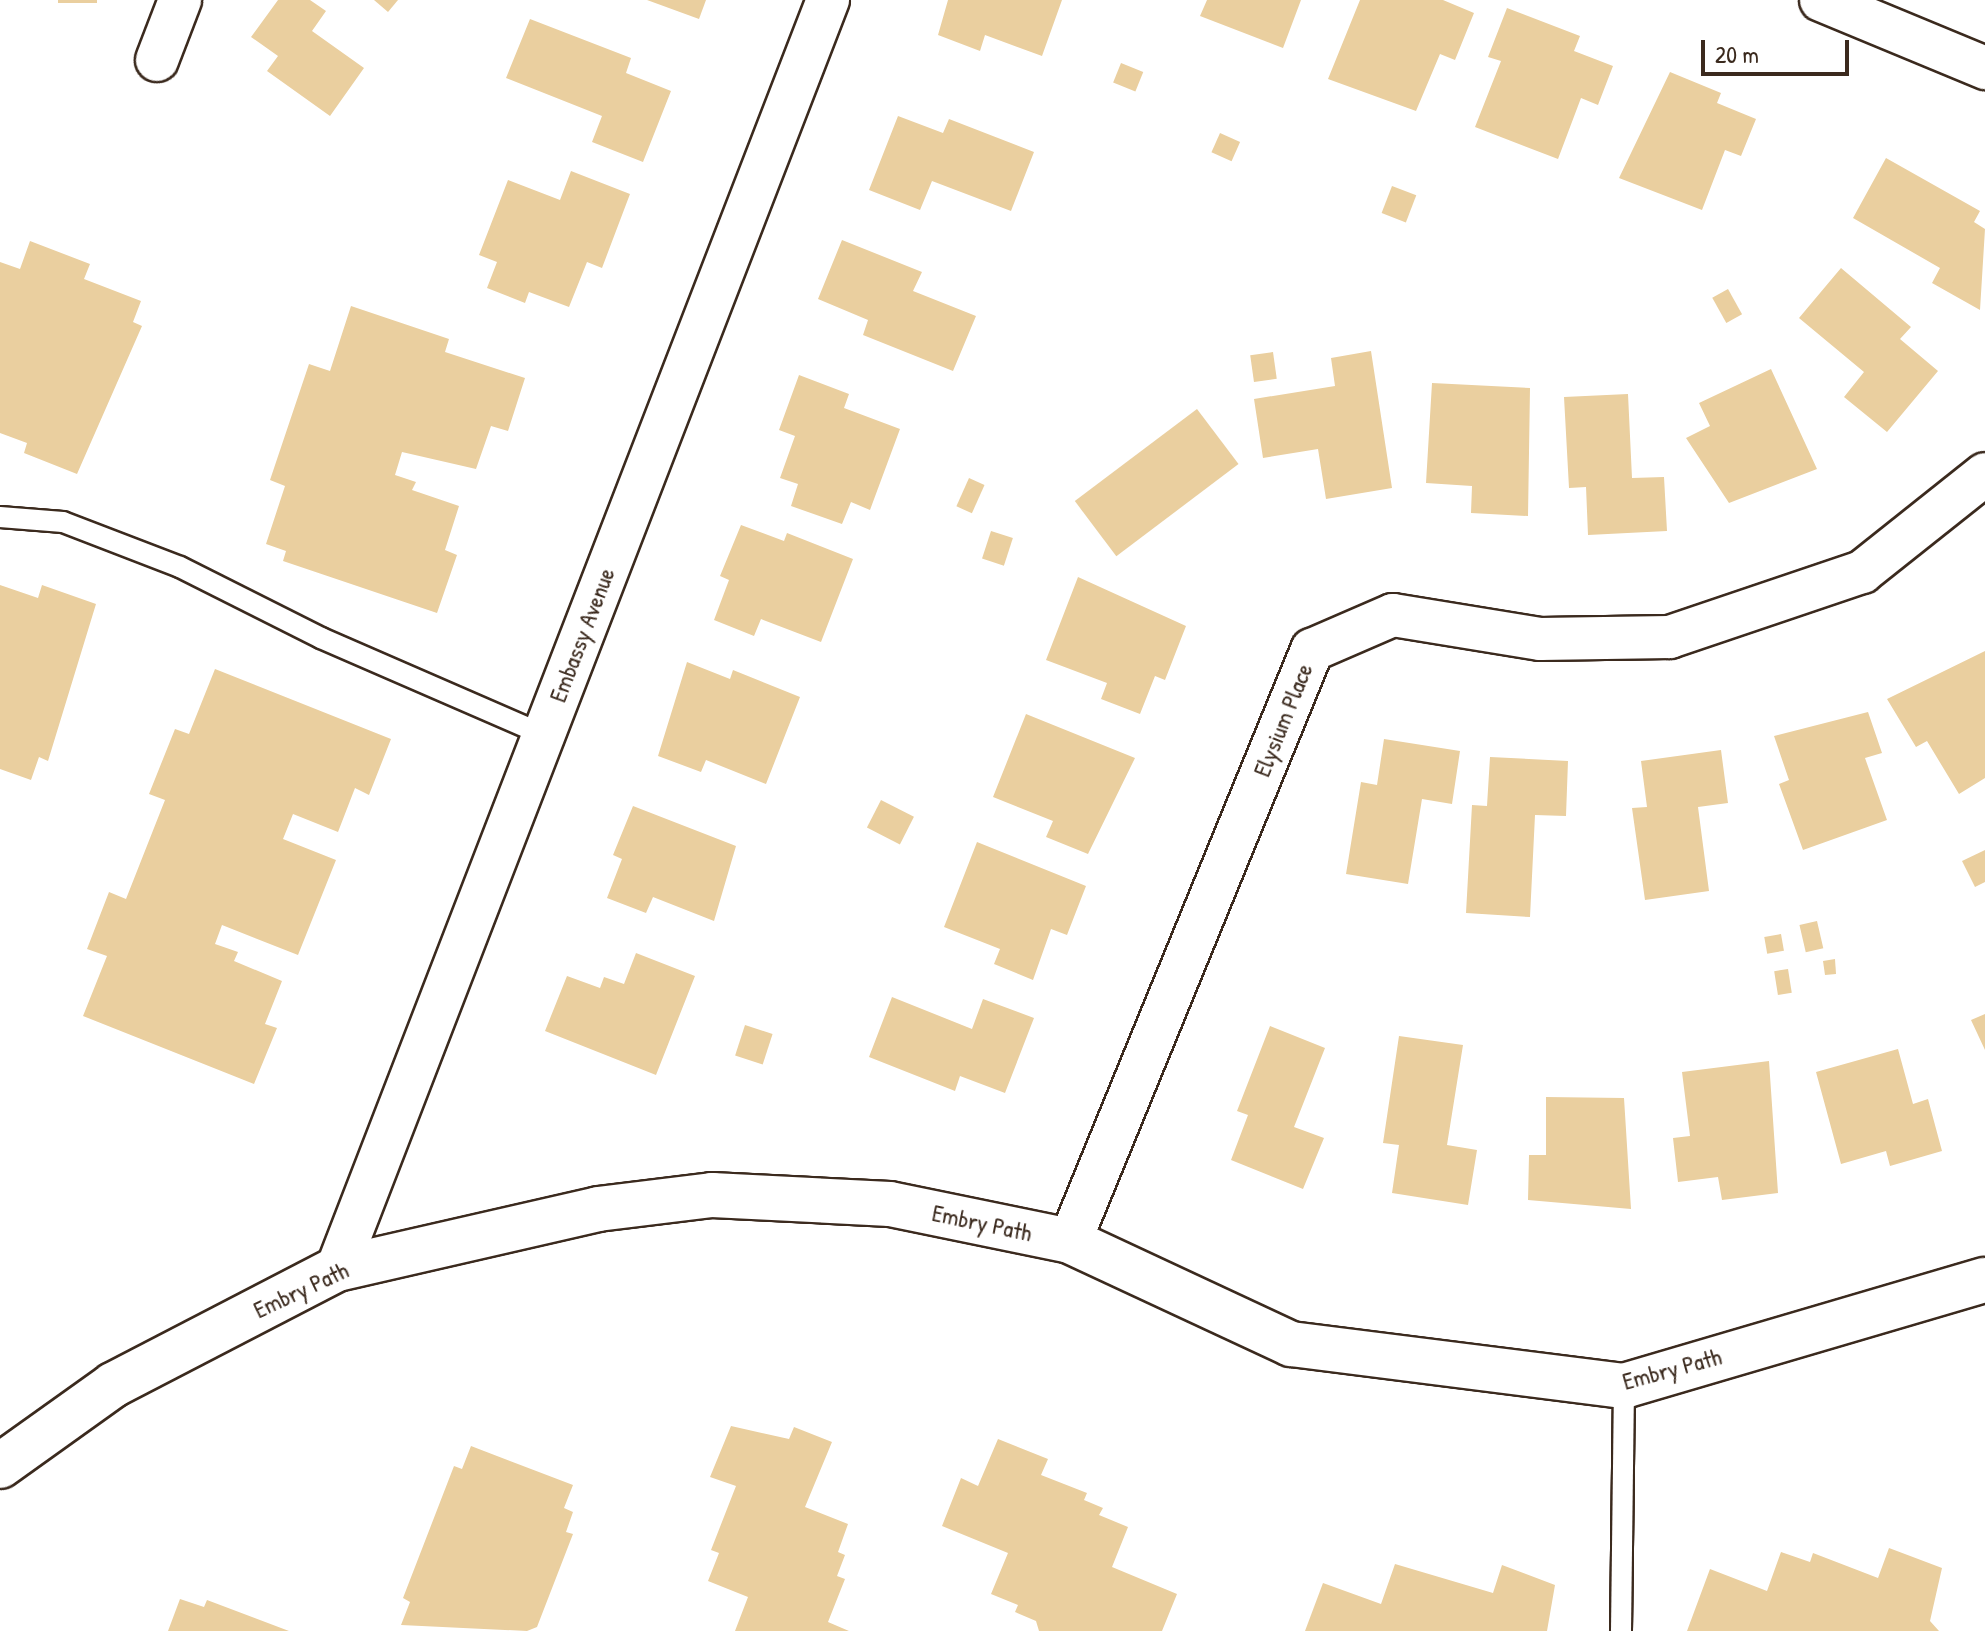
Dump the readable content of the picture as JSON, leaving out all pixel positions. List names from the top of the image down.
{
  "streets": {
    "street": ["Embassy Avenue", "Elysium Place", "Embry Path"]
  },
  "crossings": [
    ["Embassy Avenue", "Embry Path"],
    ["Elysium Place", "Embry Path"]
  ],
  "scale_bar": "20 m"
}
